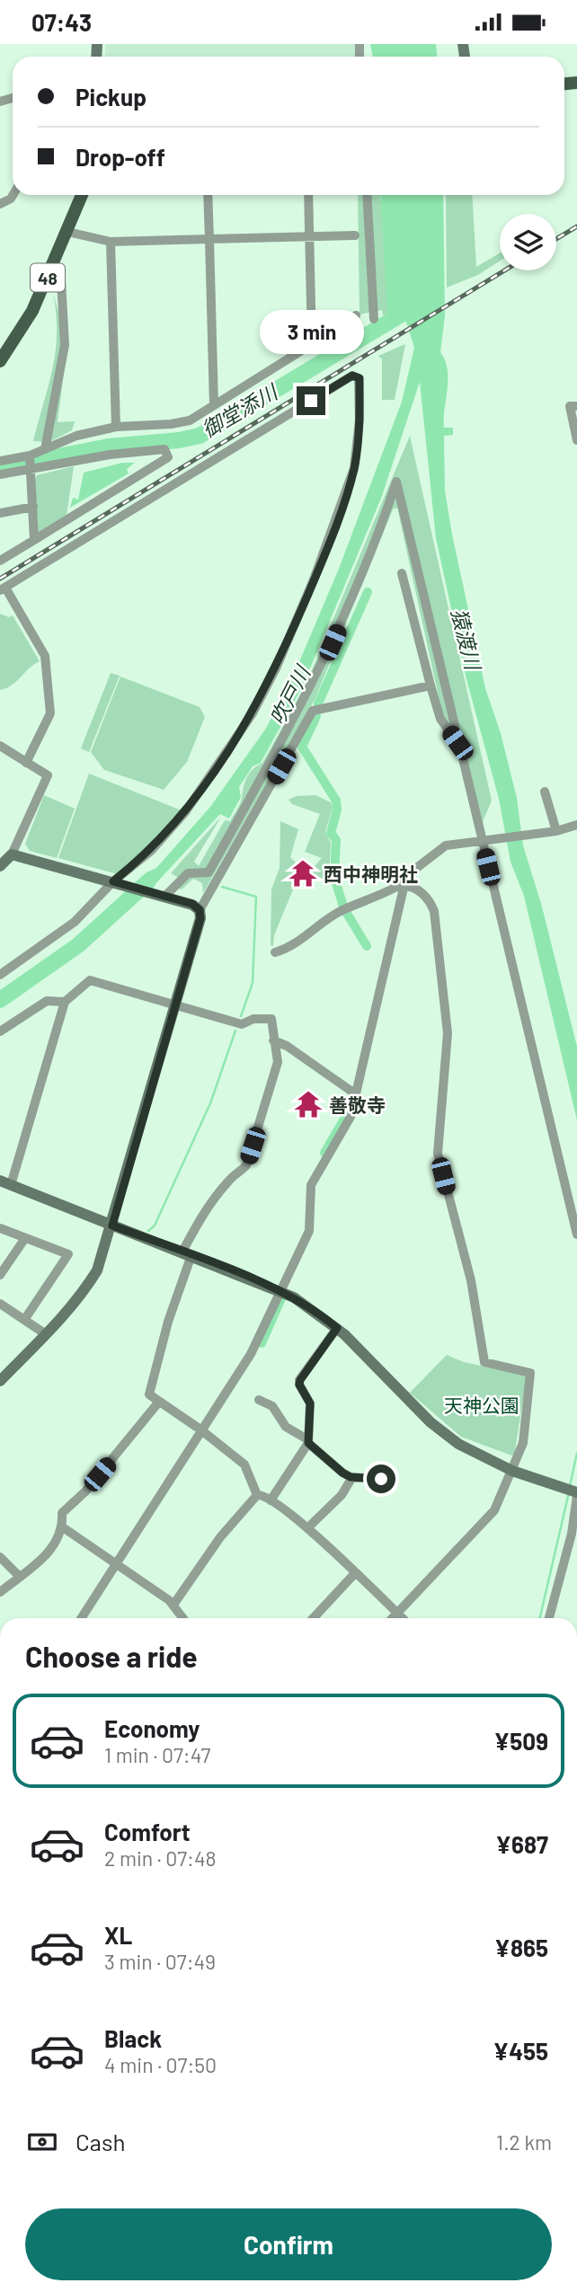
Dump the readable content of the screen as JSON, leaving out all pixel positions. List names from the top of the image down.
{
  "streets": {
    "main road": ["48"]
  },
  "water": ["御堂添川", "猿渡川", "吹戸川"],
  "parks": ["天神公園"],
  "places": {
    "temple": ["西中神明社", "善敬寺"]
  },
  "page": {
    "status": "07:43",
    "banner": ["Pickup", "Drop-off"],
    "bubble": "3 min",
    "heading": "Choose a ride",
    "list": [
      {
        "name": "Economy",
        "note": "1 min · 07:47",
        "value": "¥509"
      },
      {
        "name": "Comfort",
        "note": "2 min · 07:48",
        "value": "¥687"
      },
      {
        "name": "XL",
        "note": "3 min · 07:49",
        "value": "¥865"
      },
      {
        "name": "Black",
        "note": "4 min · 07:50",
        "value": "¥455"
      }
    ],
    "pay": ["Cash", "1.2 km"],
    "buttons": "Confirm"
  }
}
